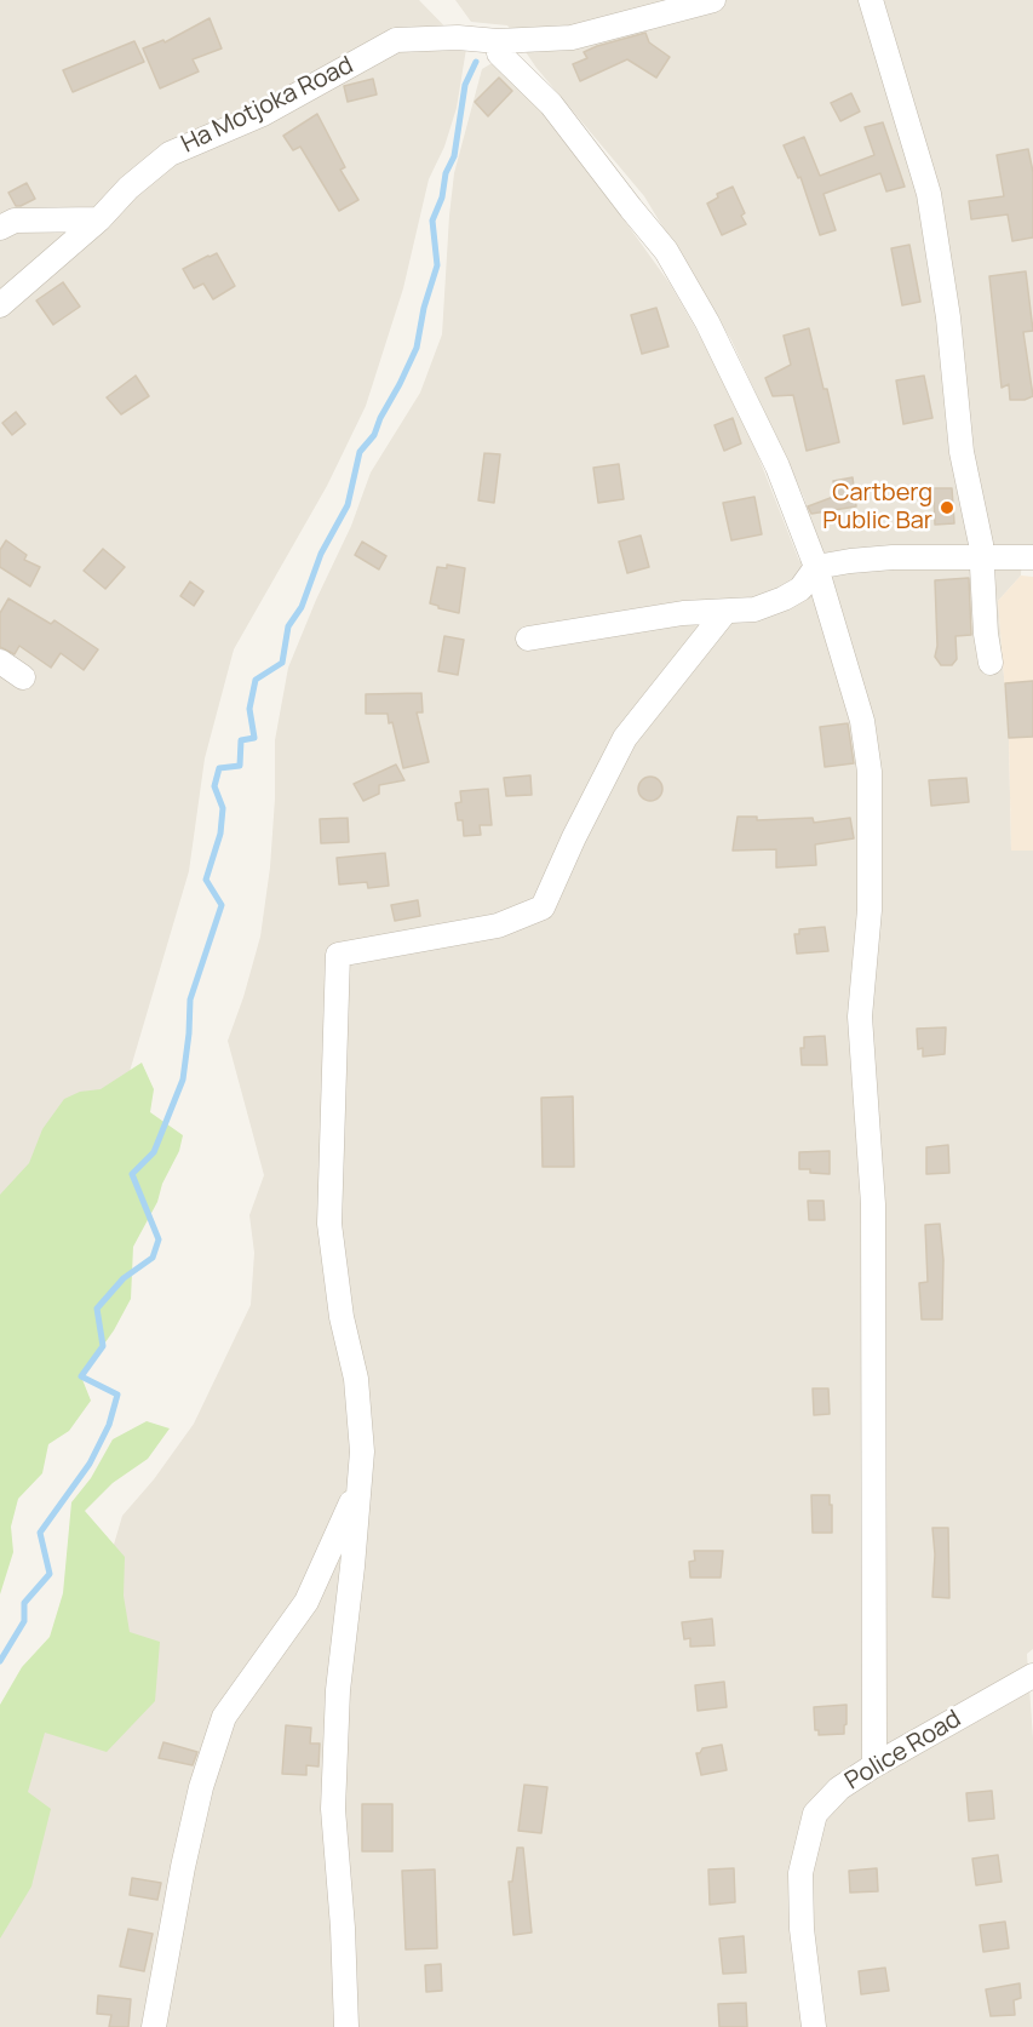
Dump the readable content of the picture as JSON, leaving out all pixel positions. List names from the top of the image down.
{
  "streets": {
    "street": ["Ha Motjoka Road", "Police Road"]
  },
  "places": ["Cartberg Public Bar"]
}
